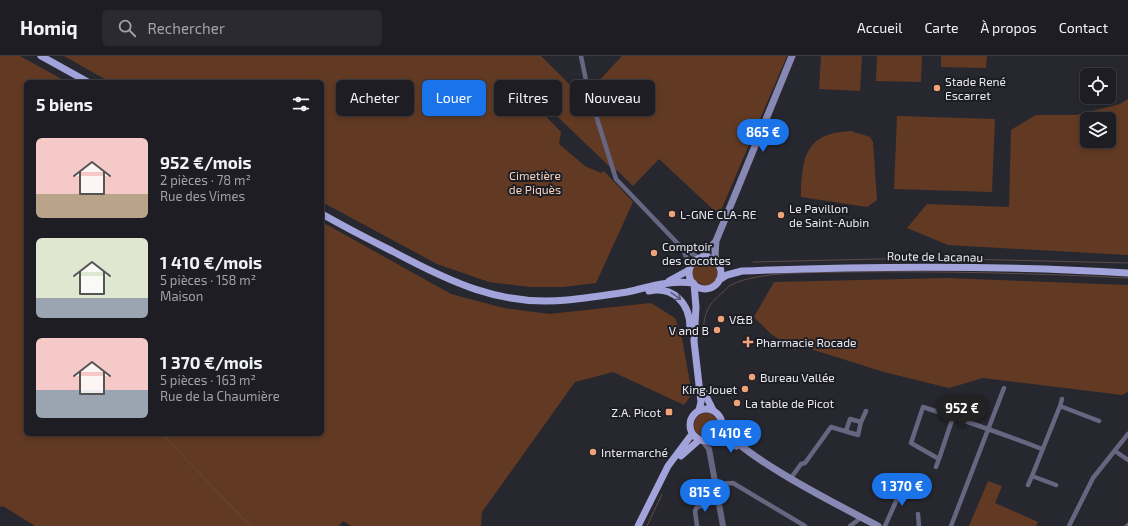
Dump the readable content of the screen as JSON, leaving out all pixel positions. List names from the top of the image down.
{
  "streets": {
    "main road": ["Route de Lacanau"]
  },
  "parks": ["Cimetière de Piquès"],
  "places": {
    "other": [
      "Stade René Escarret",
      "L-GNE CLA-RE",
      "Le Pavillon de Saint-Aubin",
      "Comptoir des cocottes",
      "V&B",
      "V and B",
      "Bureau Vallée",
      "King Jouet",
      "La table de Picot",
      "Intermarché"
    ],
    "health": ["Pharmacie Rocade"],
    "transit": ["Z.A. Picot"]
  },
  "page": {
    "header": "Homiq",
    "search": "Rechercher",
    "nav": [
      "Accueil",
      "Carte",
      "À propos",
      "Contact"
    ],
    "chip": [
      "Acheter",
      "Louer",
      "Filtres",
      "Nouveau"
    ],
    "heading": "5 biens",
    "price": [
      "865 €",
      "952 €",
      "1 410 €",
      "1 370 €",
      "815 €"
    ],
    "list": [
      {
        "name": "952 €/mois",
        "note": "2 pièces · 78 m² · Rue des Vimes"
      },
      {
        "name": "1 410 €/mois",
        "note": "5 pièces · 158 m² · Maison"
      },
      {
        "name": "1 370 €/mois",
        "note": "5 pièces · 163 m² · Rue de la Chaumière"
      }
    ]
  }
}
